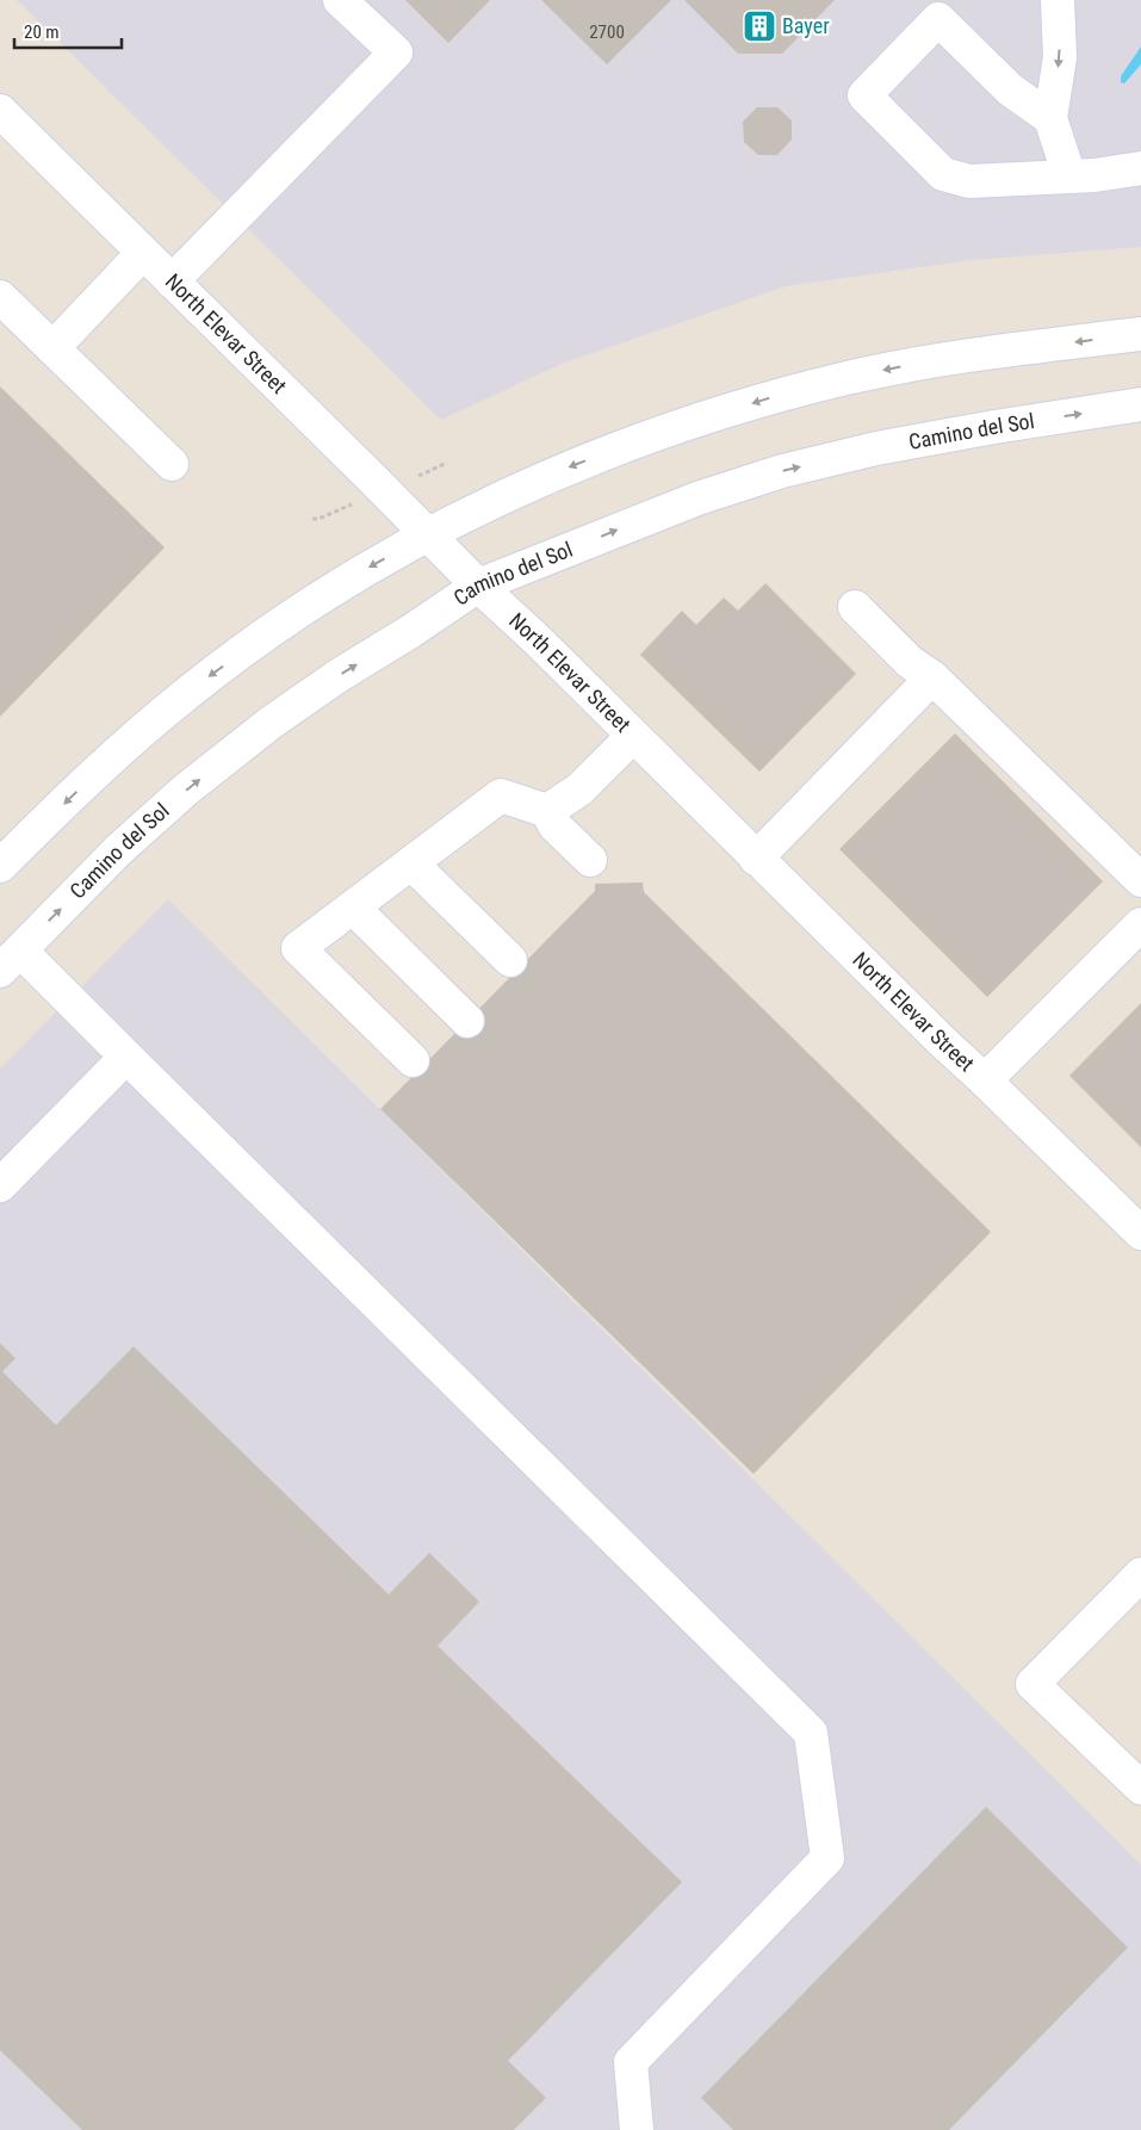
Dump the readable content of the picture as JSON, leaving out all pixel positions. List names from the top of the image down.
{
  "streets": {
    "street": ["North Elevar Street", "Camino del Sol"]
  },
  "crossings": [
    ["North Elevar Street", "Camino del Sol"]
  ],
  "places": {
    "building": ["Bayer"]
  },
  "house_numbers": ["2700"],
  "scale_bar": "20 m"
}
